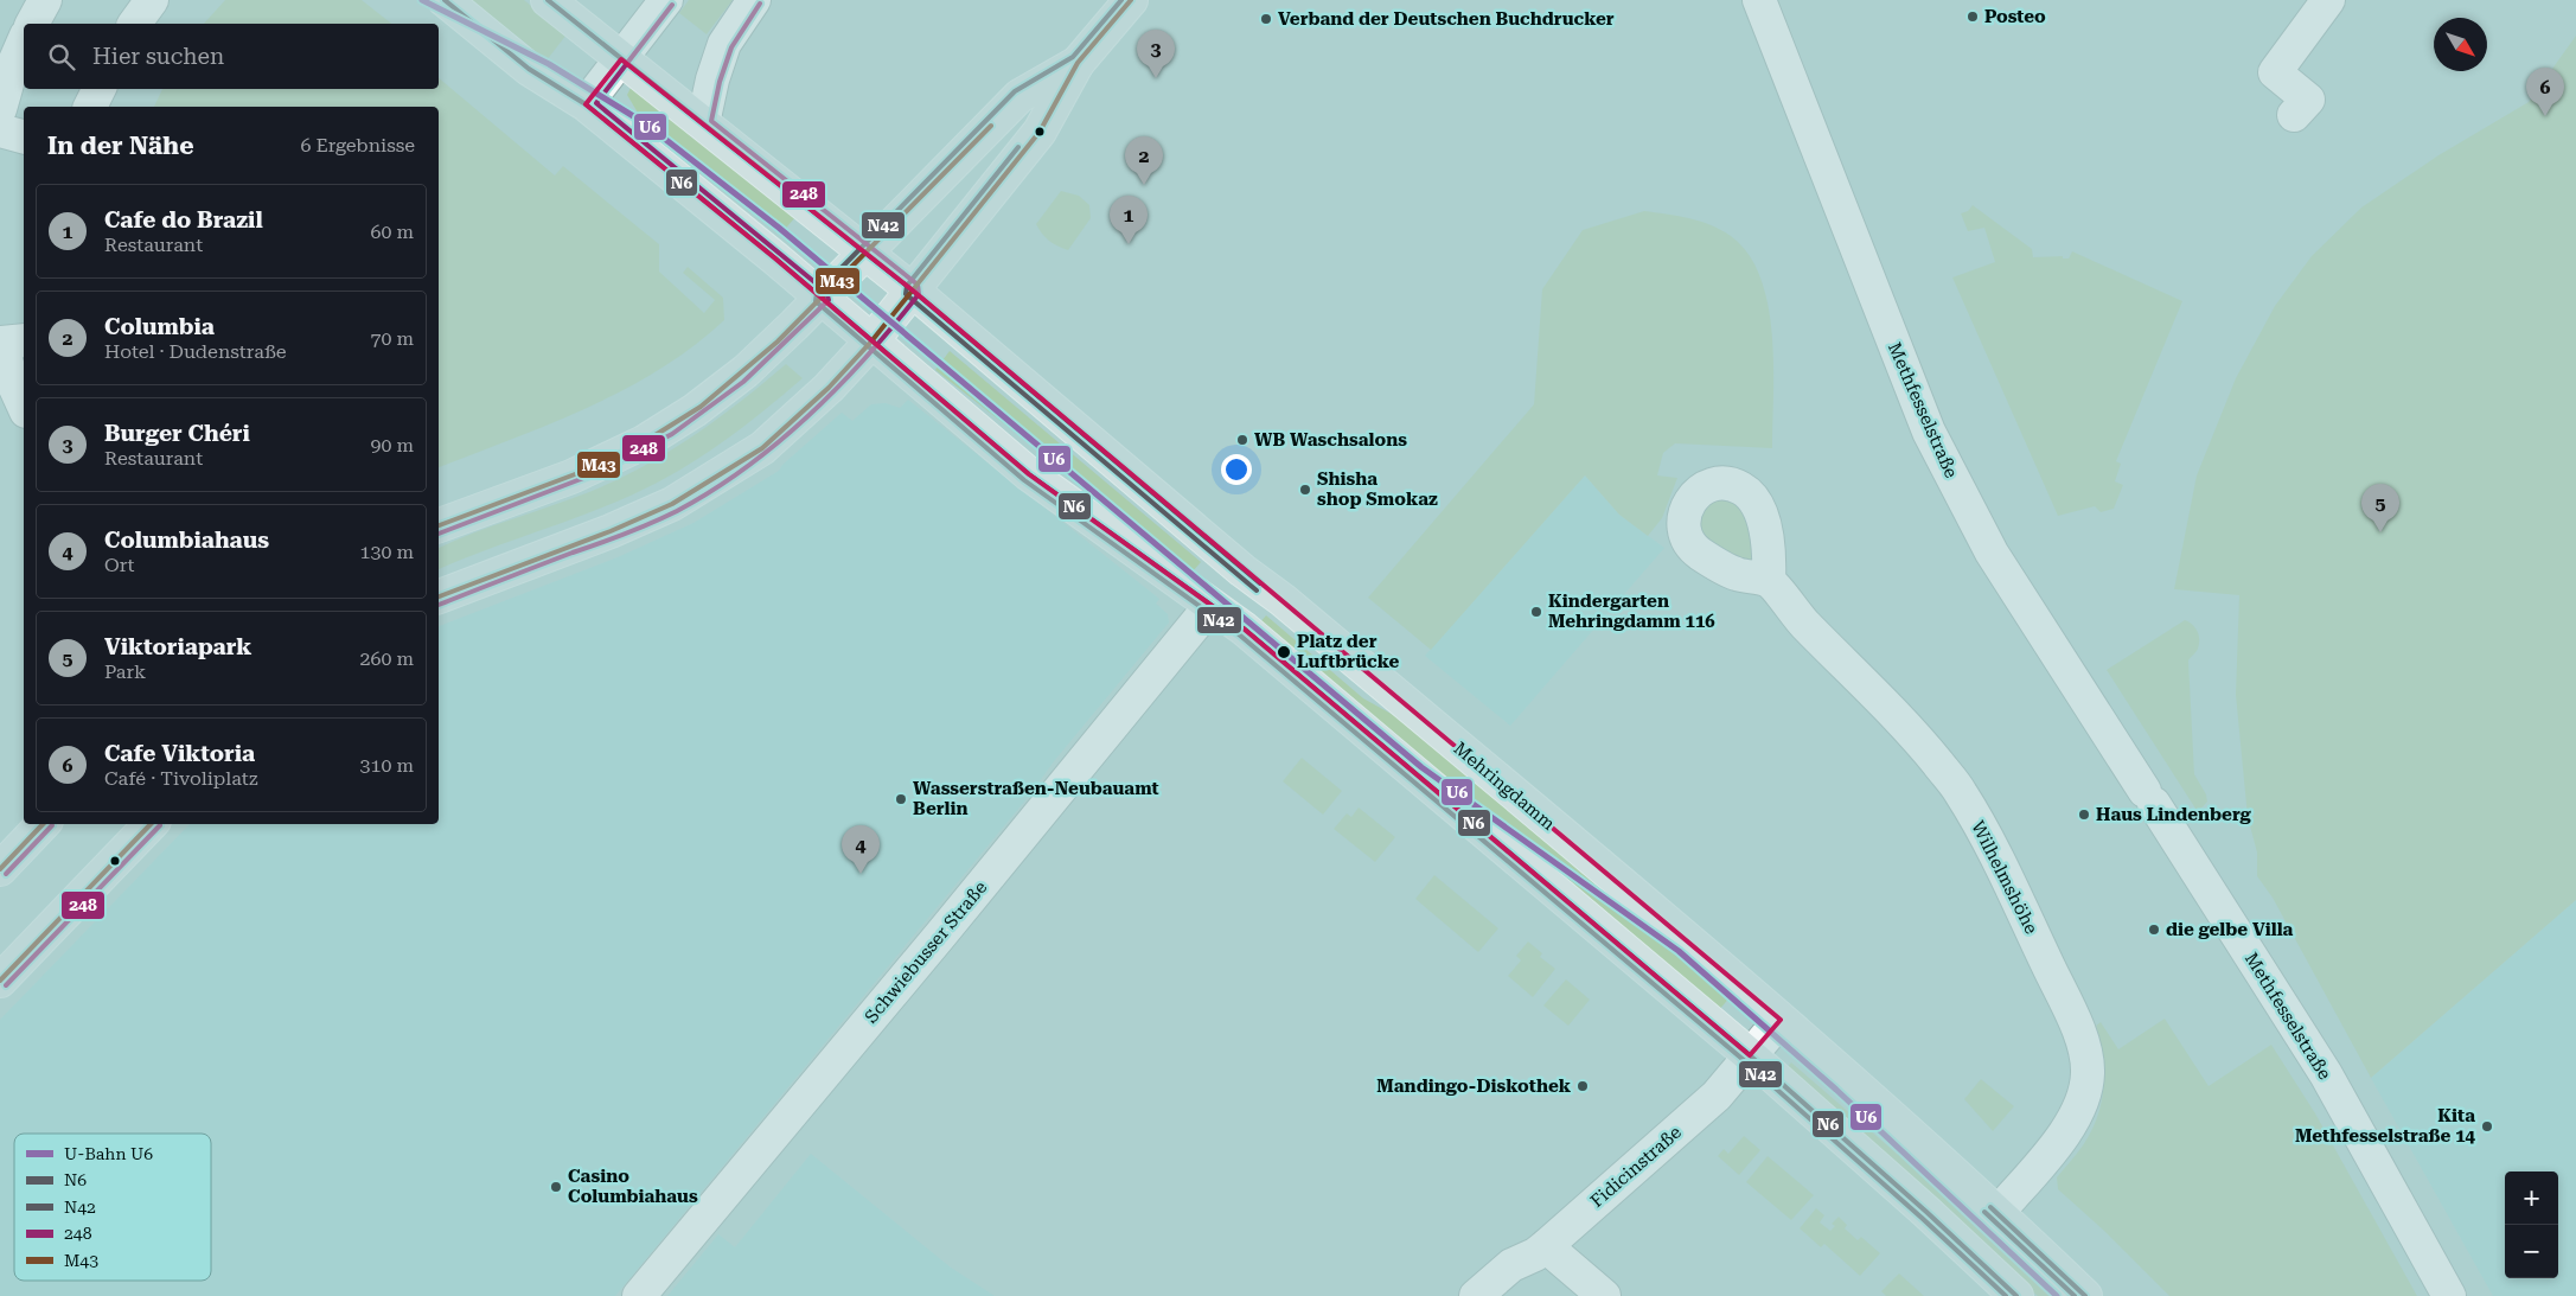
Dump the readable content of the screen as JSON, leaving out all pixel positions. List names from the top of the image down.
{
  "streets": {
    "main road": ["Mehringdamm"],
    "street": [
      "Methfesselstraße",
      "Wilhelmshöhe",
      "Schwiebusser Straße",
      "Fidicinstraße"
    ]
  },
  "crossings": [
    ["Mehringdamm", "Wilhelmshöhe"],
    ["Mehringdamm", "Fidicinstraße"]
  ],
  "places": [
    "Posteo",
    "Verband der Deutschen Buchdrucker",
    "WB Waschsalons",
    "Shisha shop Smokaz",
    "Kindergarten Mehringdamm 116",
    "Platz der Luftbrücke",
    "Wasserstraßen-Neubauamt Berlin",
    "Haus Lindenberg",
    "die gelbe Villa",
    "Mandingo-Diskothek",
    "Kita Methfesselstraße 14",
    "Casino Columbiahaus"
  ],
  "lines": [
    "metro line U6",
    "transit line N6",
    "transit line N42",
    "transit line M43",
    "transit line 248"
  ],
  "legend": [
    "U-Bahn U6",
    "N6",
    "N42",
    "248",
    "M43"
  ],
  "north": "bottom right",
  "page": {
    "search": "Hier suchen",
    "pins": [
      "3",
      "6",
      "2",
      "1",
      "5",
      "4"
    ],
    "heading": ["In der Nähe", "6 Ergebnisse"],
    "list": [
      {
        "mark": "1",
        "name": "Cafe do Brazil",
        "note": "Restaurant",
        "value": "60 m"
      },
      {
        "mark": "2",
        "name": "Columbia",
        "note": "Hotel · Dudenstraße",
        "value": "70 m"
      },
      {
        "mark": "3",
        "name": "Burger Chéri",
        "note": "Restaurant",
        "value": "90 m"
      },
      {
        "mark": "4",
        "name": "Columbiahaus",
        "note": "Ort",
        "value": "130 m"
      },
      {
        "mark": "5",
        "name": "Viktoriapark",
        "note": "Park",
        "value": "260 m"
      },
      {
        "mark": "6",
        "name": "Cafe Viktoria",
        "note": "Café · Tivoliplatz",
        "value": "310 m"
      }
    ],
    "map_buttons": ["+", "−"]
  }
}
